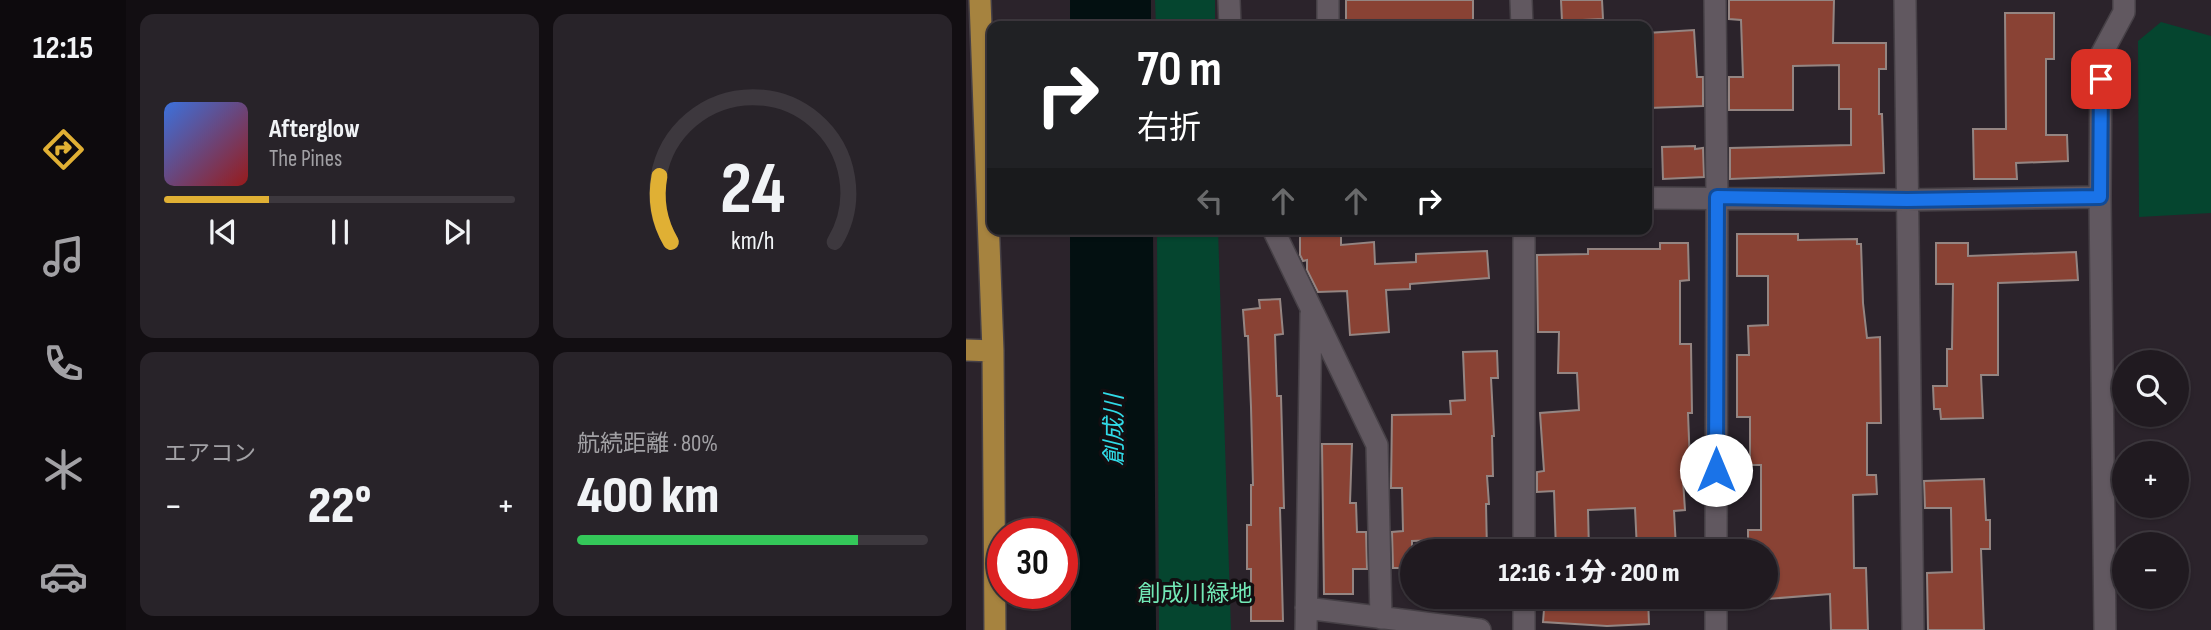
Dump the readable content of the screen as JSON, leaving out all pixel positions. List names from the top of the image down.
{
  "water": ["創成川"],
  "parks": ["創成川緑地"],
  "page": {
    "tabs": "12:15",
    "turn": ["70 m", "右折"],
    "song": ["Afterglow", "The Pines"],
    "map_buttons": ["+", "−"],
    "tile": [
      "エアコン",
      ["航続距離 · 80%", "400 km"]
    ],
    "heat": ["−", "22°", "+"],
    "limit": "30",
    "trip": "12:16 · 1 分 · 200 m",
    "gauge": ["24", "km/h"]
  }
}
